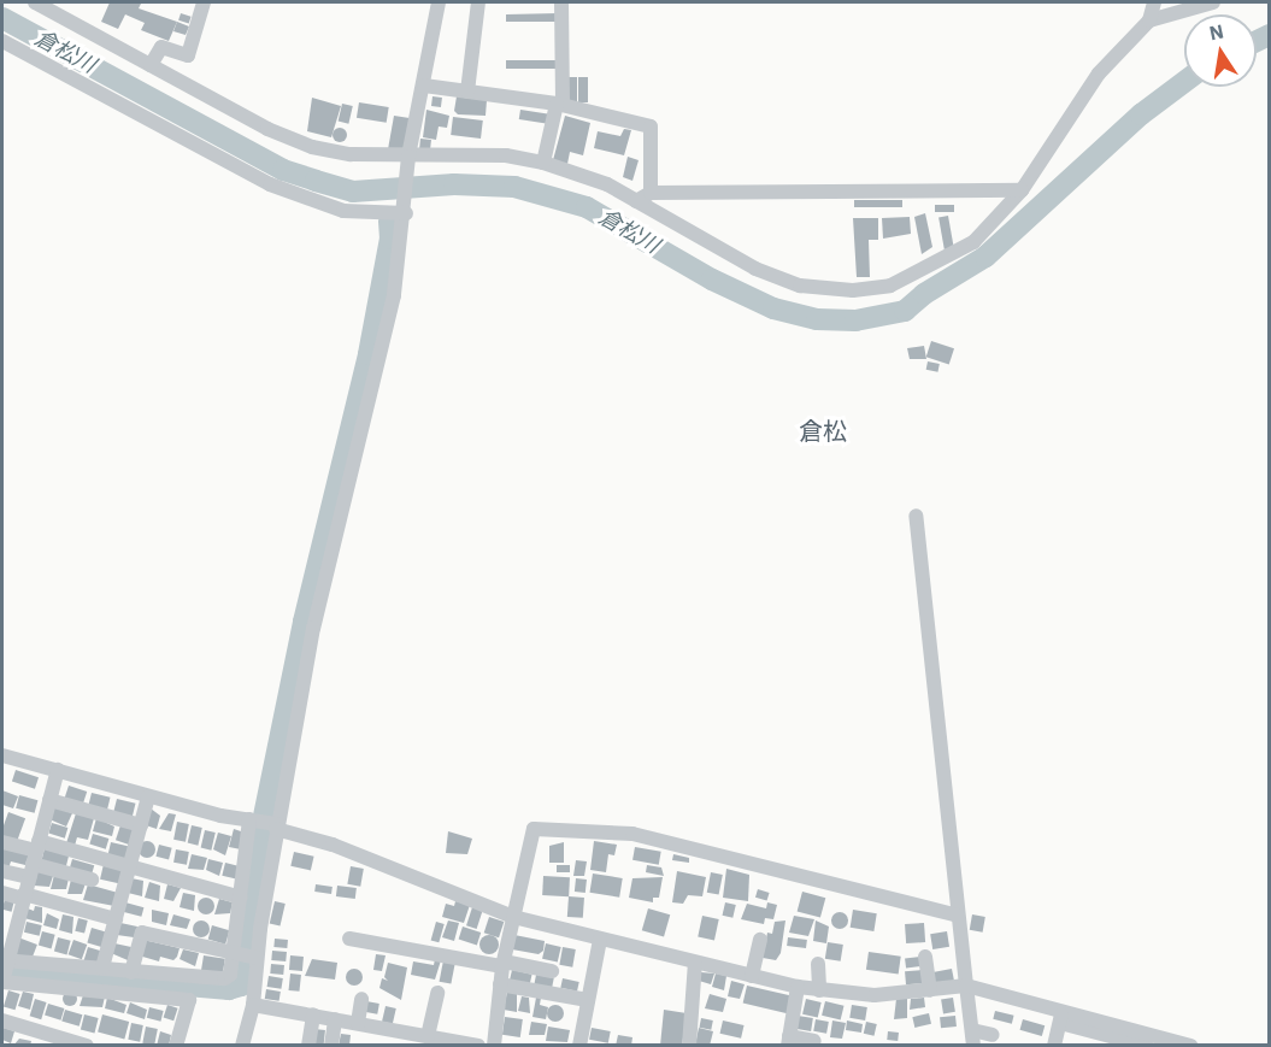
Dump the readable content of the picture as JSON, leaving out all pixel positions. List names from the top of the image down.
{
  "districts": ["倉松"],
  "water": ["倉松川"],
  "north": "top"
}
